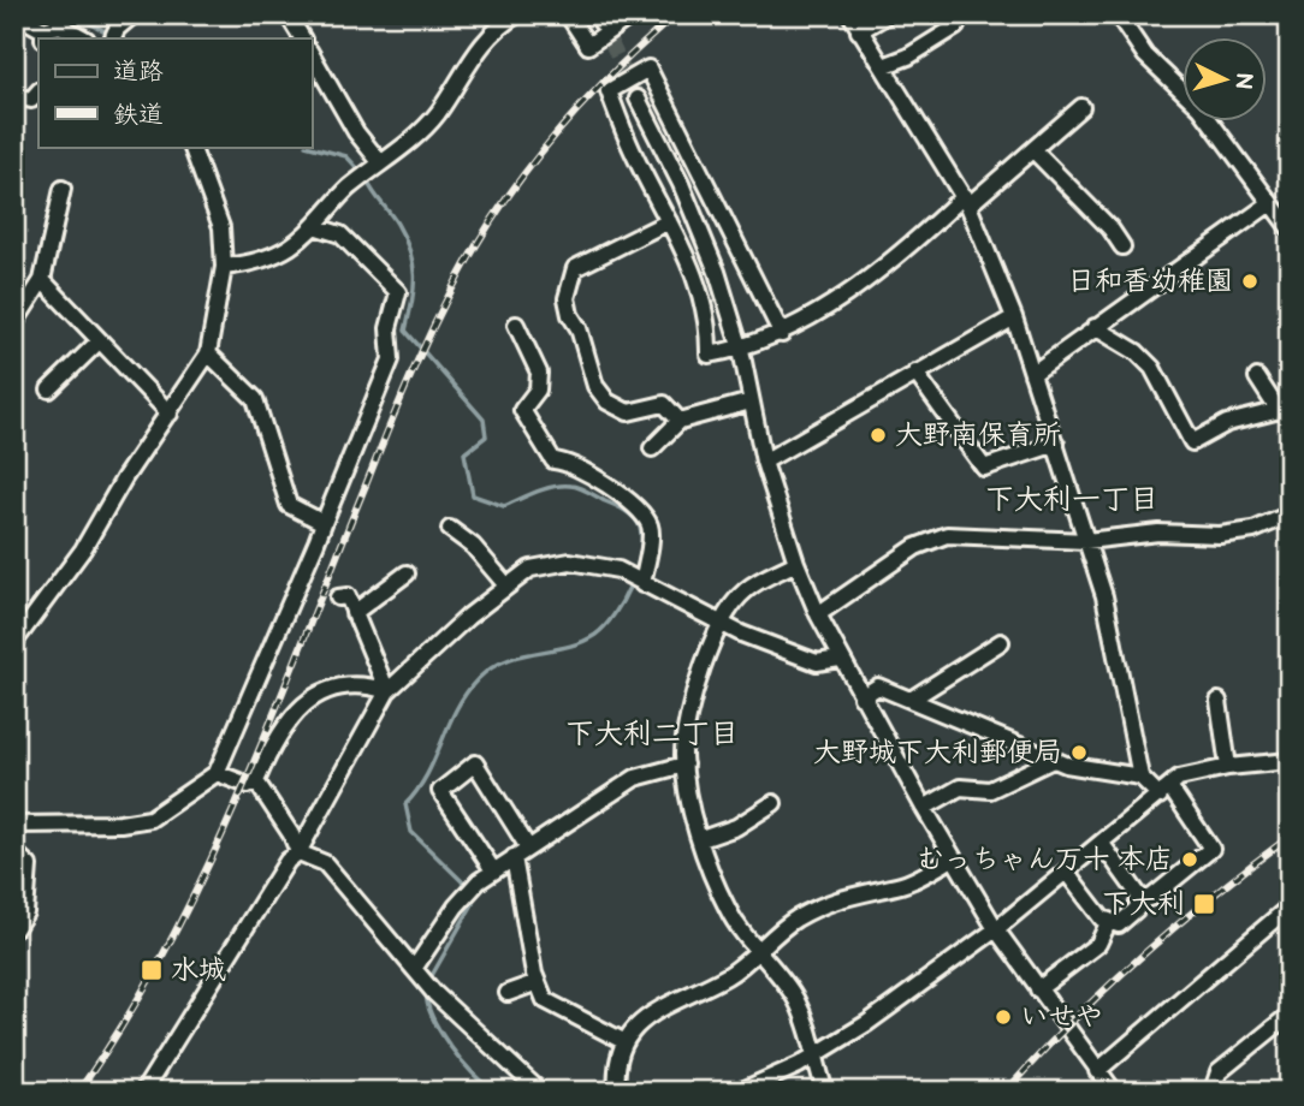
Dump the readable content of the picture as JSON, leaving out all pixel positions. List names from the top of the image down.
{
  "districts": ["下大利一丁目", "下大利二丁目"],
  "places": {
    "other": [
      "日和香幼稚園",
      "大野南保育所",
      "大野城下大利郵便局",
      "むっちゃん万十 本店",
      "いせや"
    ],
    "transit": ["下大利", "水城"]
  },
  "legend": ["道路", "鉄道"],
  "north": "right"
}
